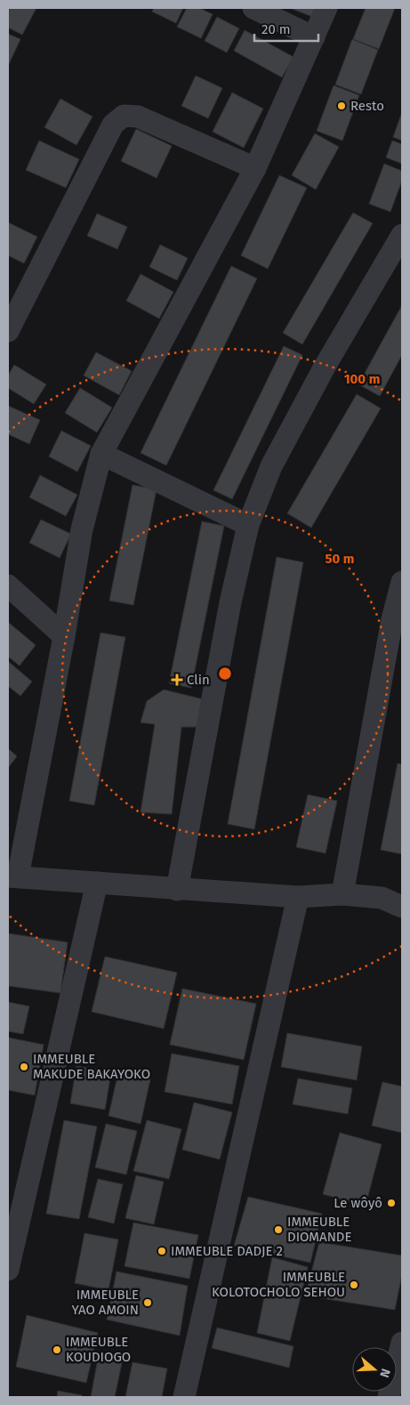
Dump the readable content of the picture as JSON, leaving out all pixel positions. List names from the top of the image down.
{
  "places": {
    "other": [
      "Resto",
      "IMMEUBLE MAKUDE BAKAYOKO",
      "Le wôyô",
      "IMMEUBLE DIOMANDE",
      "IMMEUBLE DADJE 2",
      "IMMEUBLE KOLOTOCHOLO SEHOU",
      "IMMEUBLE YAO AMOIN",
      "IMMEUBLE KOUDIOGO"
    ],
    "health": ["Clin"]
  },
  "scale_bar": "20 m",
  "north": "right",
  "rings": ["100 m", "50 m"]
}
